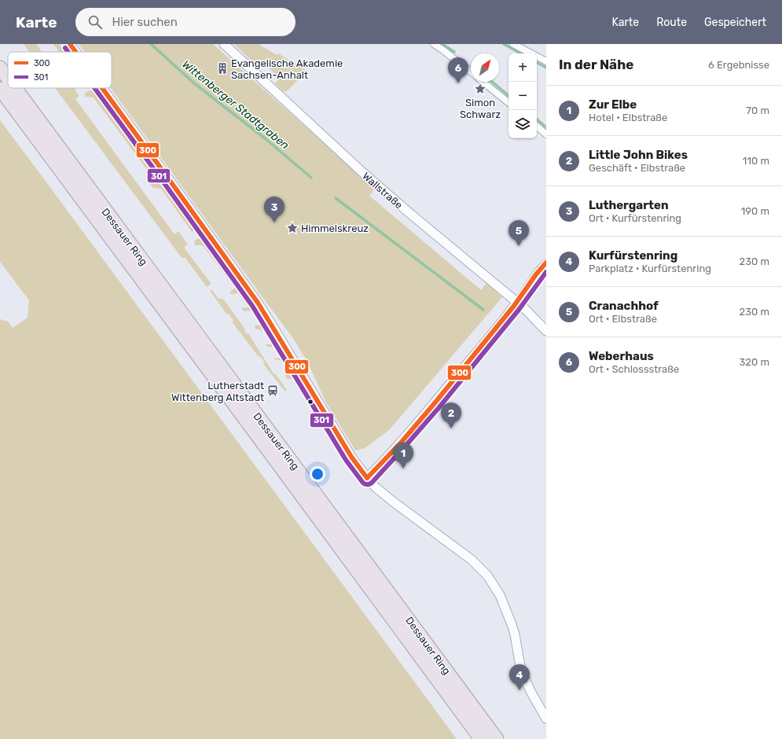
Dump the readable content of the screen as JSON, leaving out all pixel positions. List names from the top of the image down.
{
  "streets": {
    "main road": ["Dessauer Ring"],
    "street": ["Wallstraße"]
  },
  "water": ["Wittenberger Stadtgraben"],
  "places": {
    "building": ["Evangelische Akademie Sachsen-Anhalt"],
    "place": ["Simon Schwarz", "Himmelskreuz"],
    "station": ["Lutherstadt Wittenberg Altstadt"]
  },
  "lines": ["transit line 300", "transit line 301"],
  "legend": ["300", "301"],
  "north": "top right",
  "page": {
    "header": "Karte",
    "search": "Hier suchen",
    "nav": ["Karte", "Route", "Gespeichert"],
    "heading": ["In der Nähe", "6 Ergebnisse"],
    "map_buttons": ["+", "−"],
    "pins": [
      "6",
      "3",
      "5",
      "2",
      "1",
      "4"
    ],
    "list": [
      {
        "mark": "1",
        "name": "Zur Elbe",
        "note": "Hotel · Elbstraße",
        "value": "70 m"
      },
      {
        "mark": "2",
        "name": "Little John Bikes",
        "note": "Geschäft · Elbstraße",
        "value": "110 m"
      },
      {
        "mark": "3",
        "name": "Luthergarten",
        "note": "Ort · Kurfürstenring",
        "value": "190 m"
      },
      {
        "mark": "4",
        "name": "Kurfürstenring",
        "note": "Parkplatz · Kurfürstenring",
        "value": "230 m"
      },
      {
        "mark": "5",
        "name": "Cranachhof",
        "note": "Ort · Elbstraße",
        "value": "230 m"
      },
      {
        "mark": "6",
        "name": "Weberhaus",
        "note": "Ort · Schlossstraße",
        "value": "320 m"
      }
    ]
  }
}
